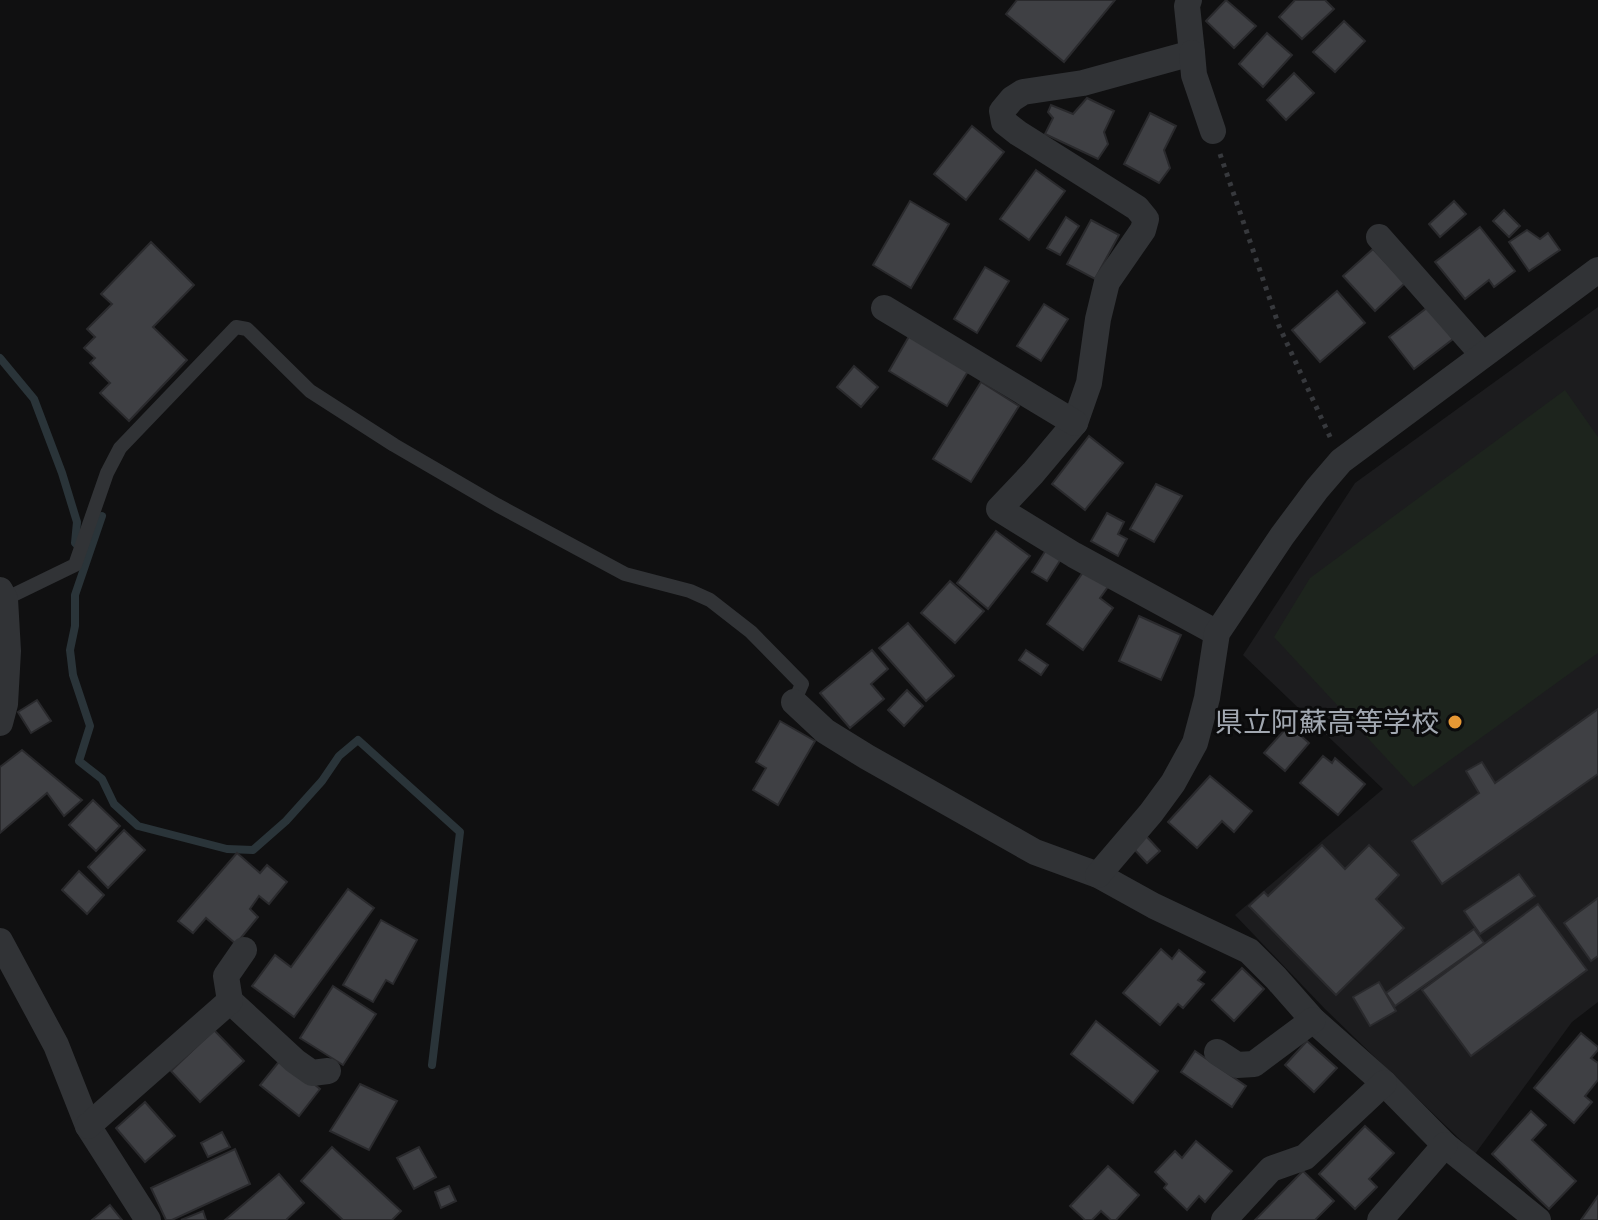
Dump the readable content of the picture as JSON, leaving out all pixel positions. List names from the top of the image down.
{
  "places": ["県立阿蘇高等学校"]
}
